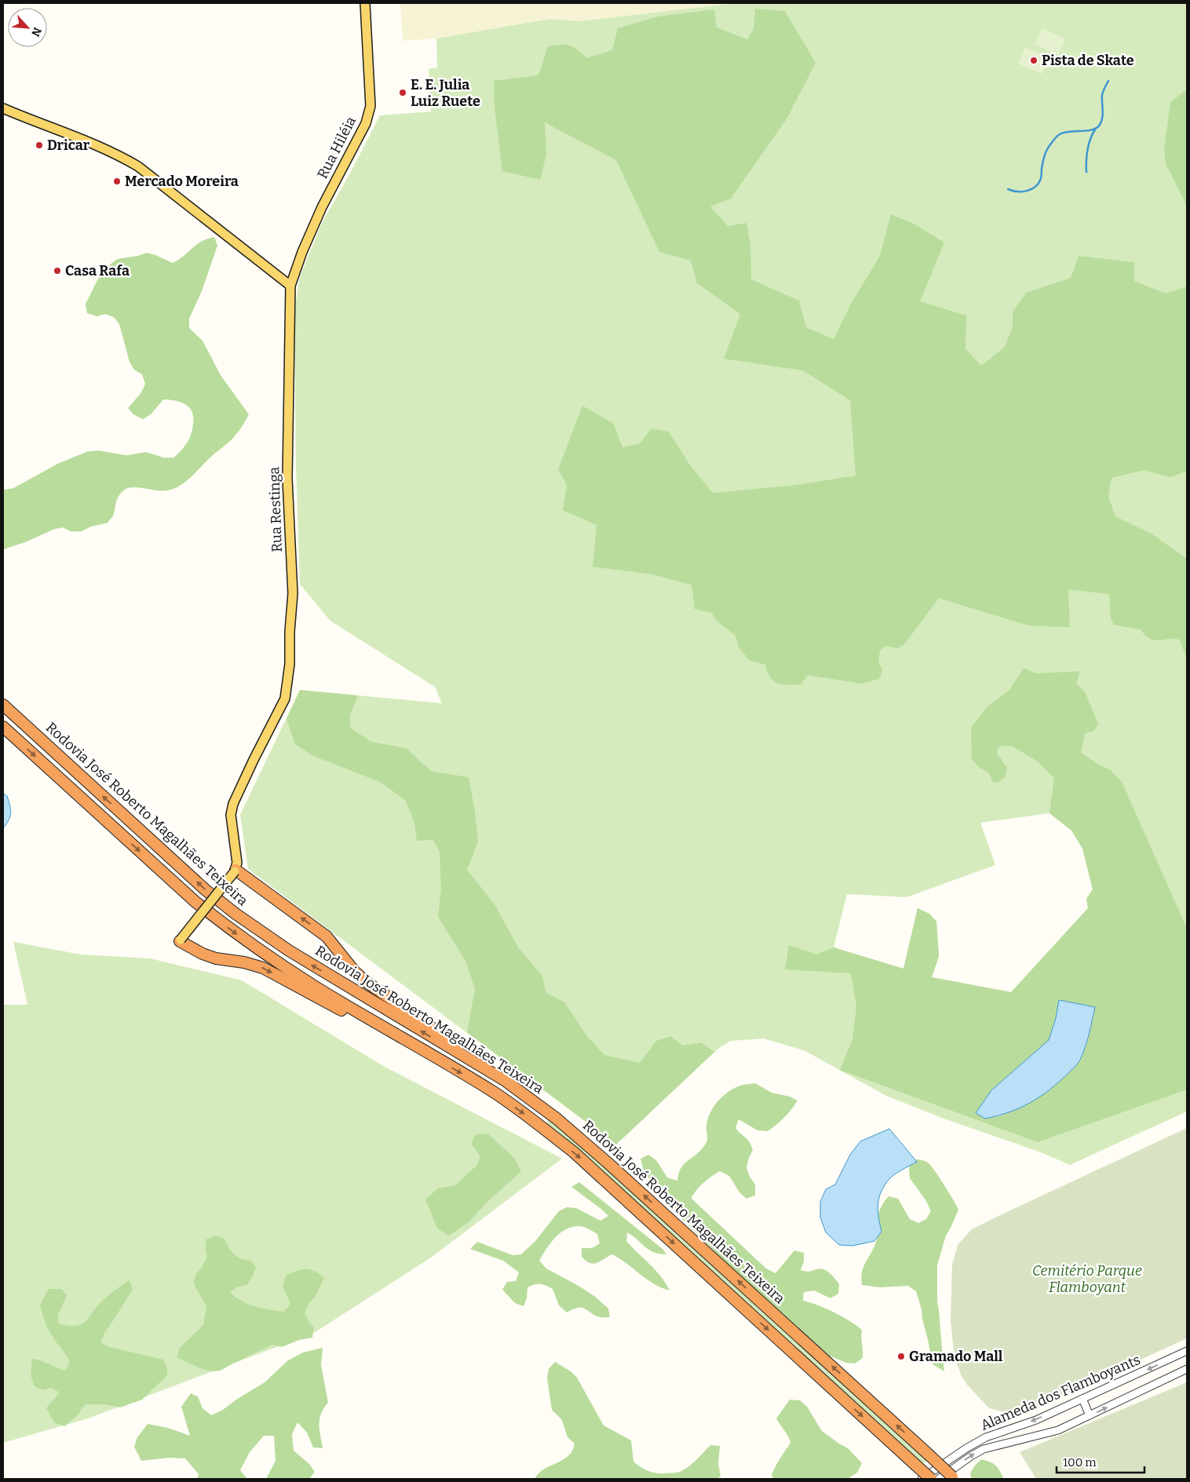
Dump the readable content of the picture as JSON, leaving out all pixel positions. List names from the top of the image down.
{
  "streets": {
    "highway": ["Rodovia José Roberto Magalhães Teixeira"],
    "main road": ["Rua Hiléia", "Rua Restinga"],
    "street": ["Alameda dos Flamboyants"]
  },
  "crossings": [
    ["Rua Hiléia", "Rua Restinga"]
  ],
  "parks": ["Cemitério Parque Flamboyant"],
  "places": [
    "Pista de Skate",
    "E. E. Julia Luiz Ruete",
    "Dricar",
    "Mercado Moreira",
    "Casa Rafa",
    "Gramado Mall"
  ],
  "scale_bar": "100 m",
  "north": "bottom right"
}
